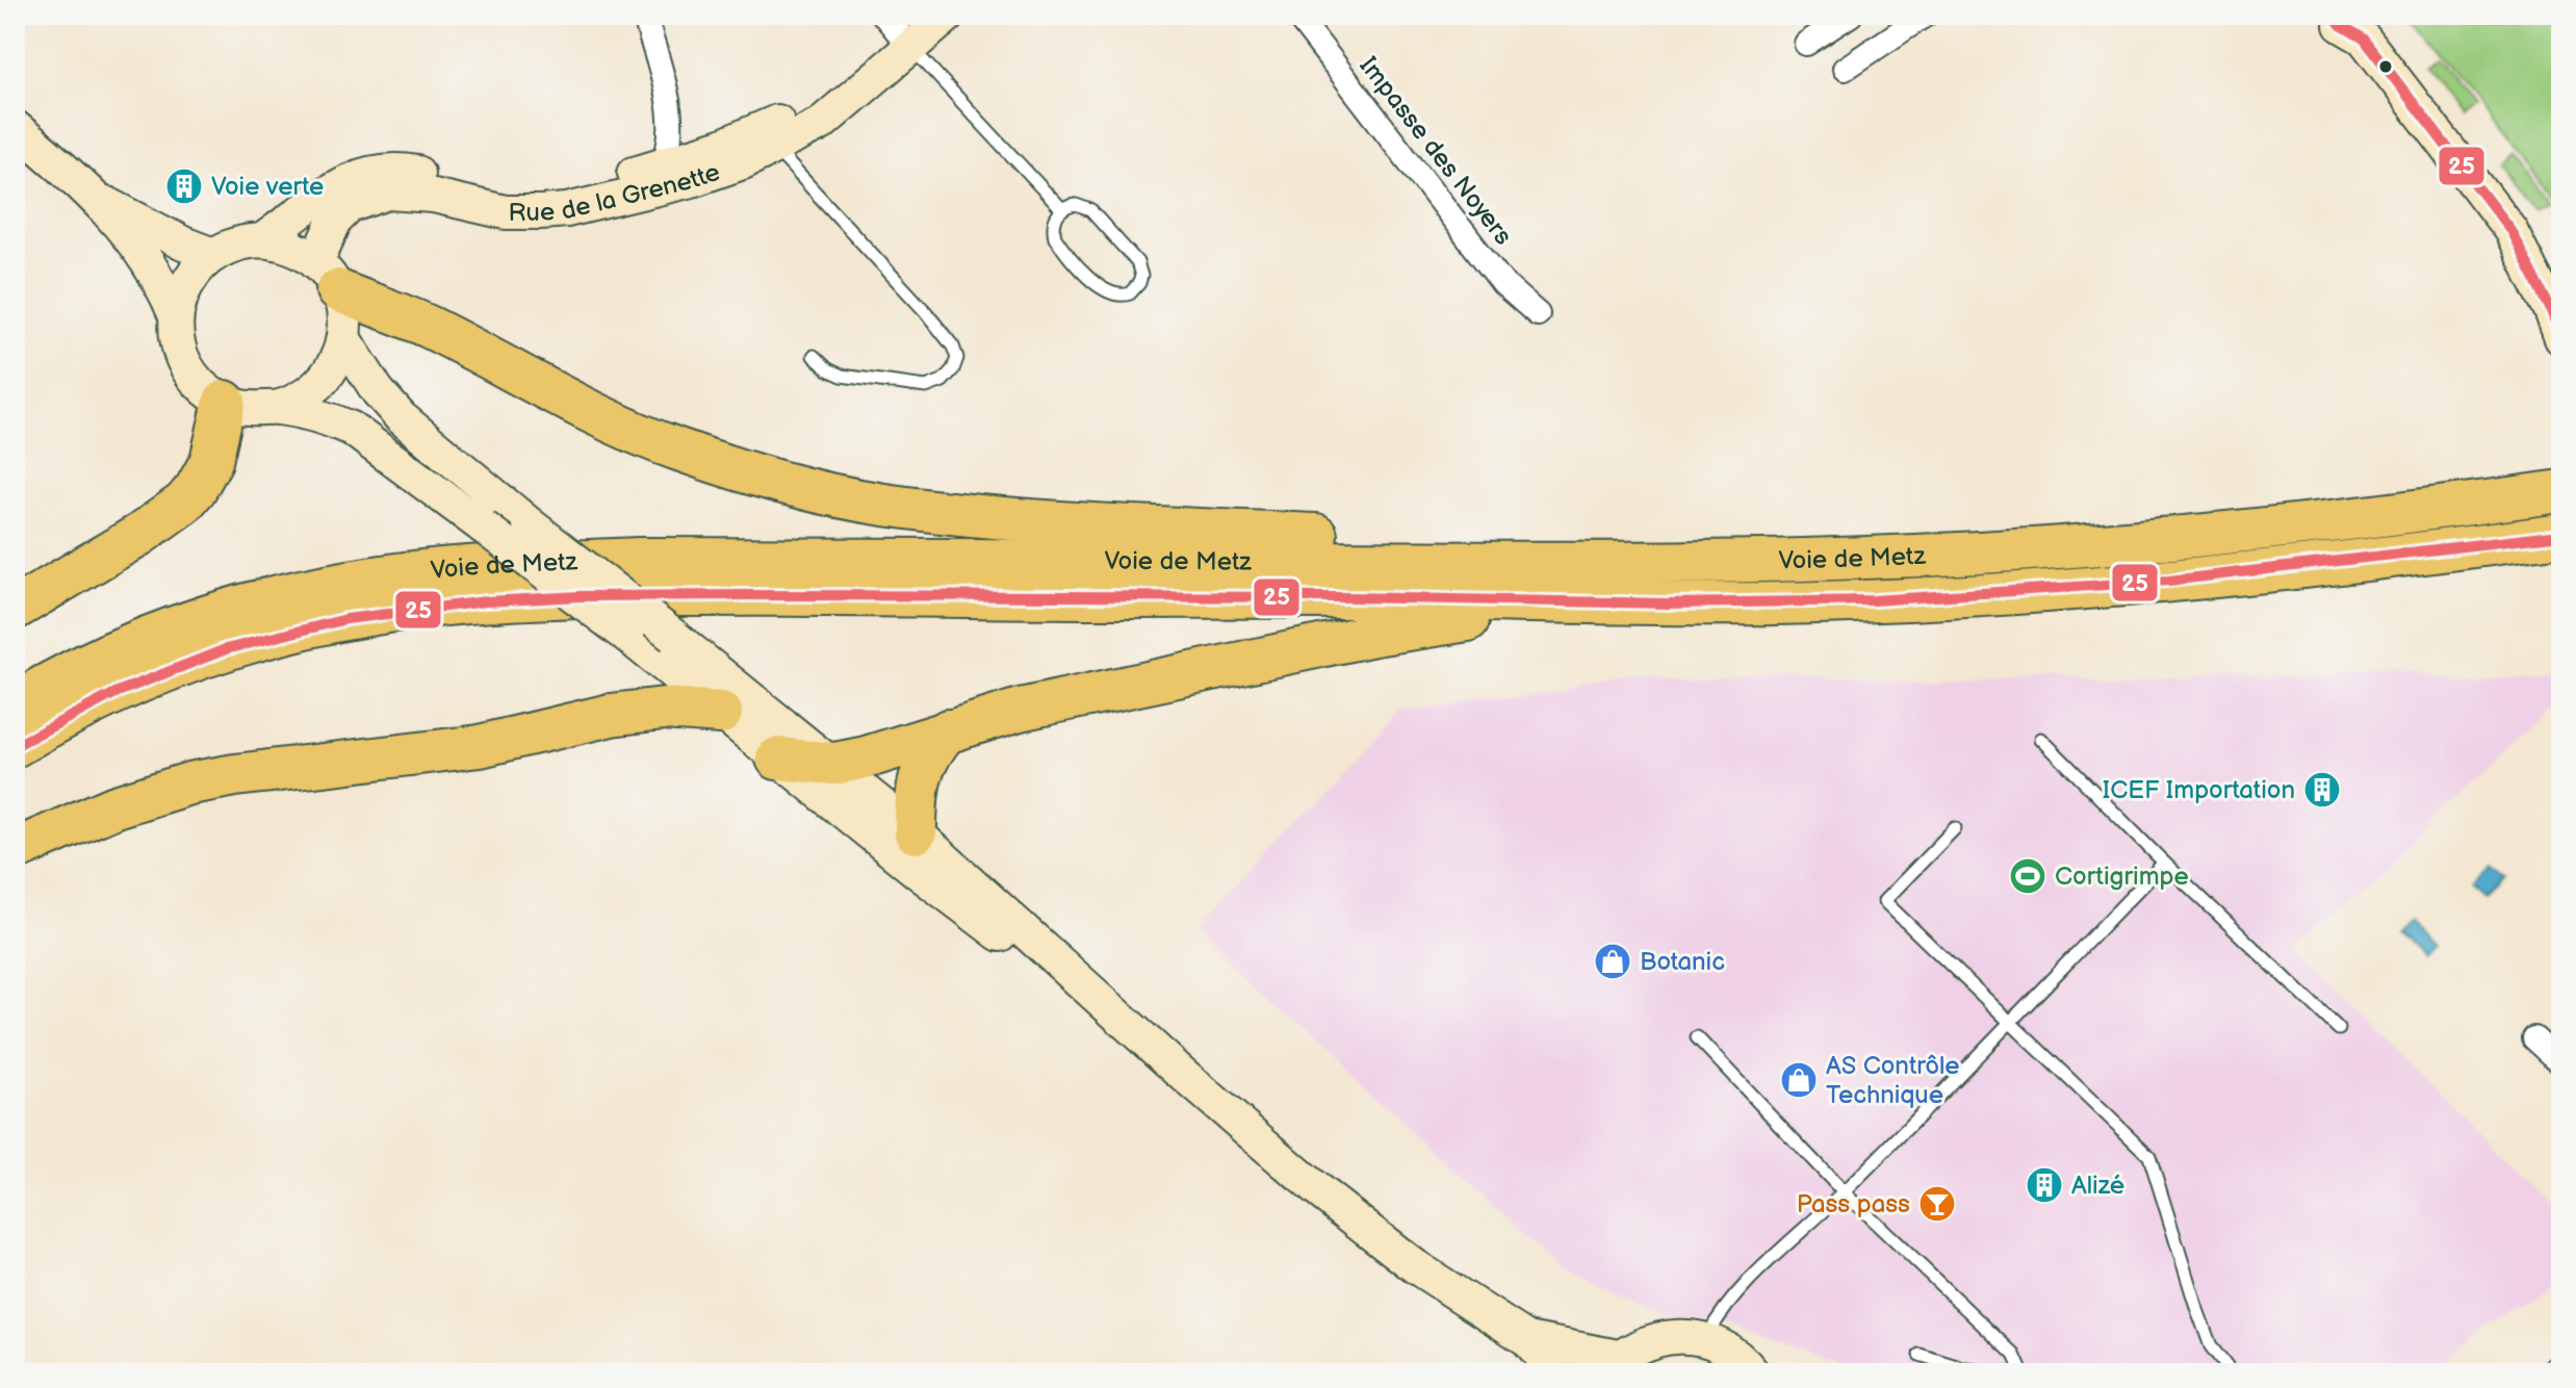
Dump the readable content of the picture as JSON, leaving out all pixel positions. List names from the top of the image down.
{
  "streets": {
    "highway": ["Voie de Metz"],
    "main road": ["Rue de la Grenette"],
    "street": ["Impasse des Noyers"]
  },
  "places": {
    "building": ["Voie verte", "ICEF Importation", "Alizé"],
    "sports": ["Cortigrimpe"],
    "shop": ["Botanic", "AS Contrôle Technique"],
    "bar": ["Pass pass"]
  },
  "lines": ["transit line 25"]
}
